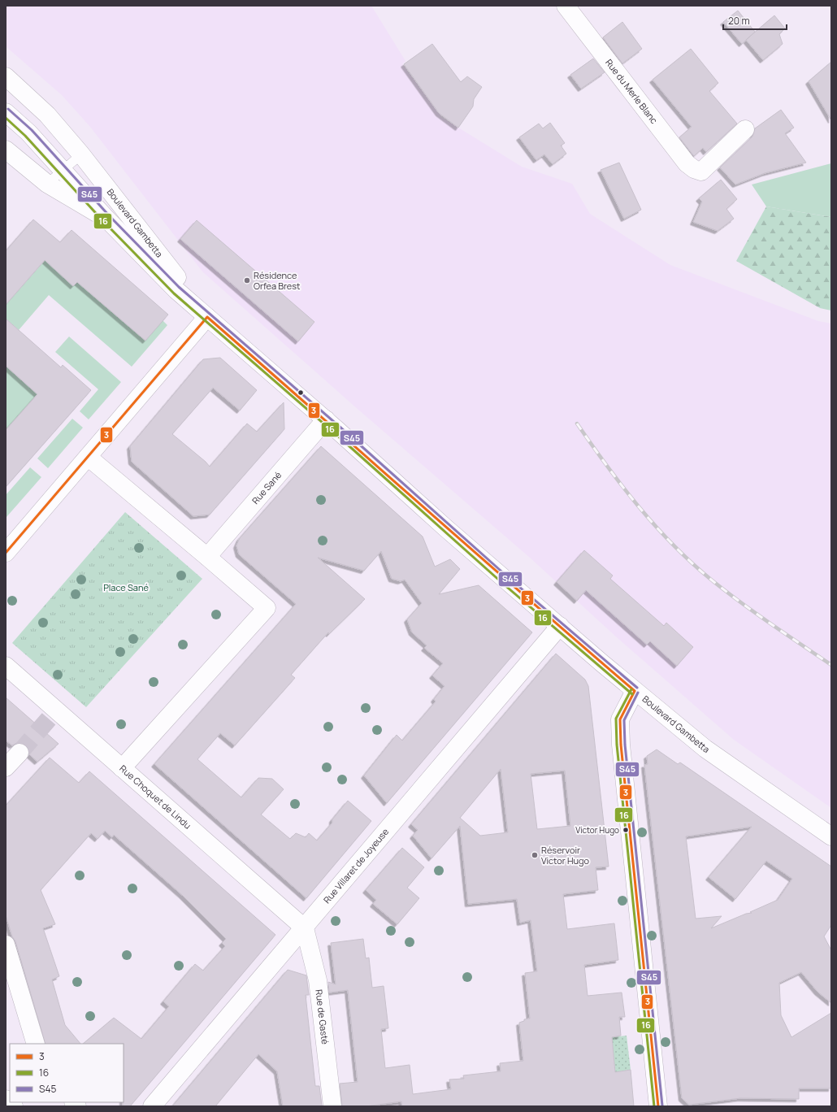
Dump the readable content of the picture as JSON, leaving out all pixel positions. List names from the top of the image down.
{
  "streets": {
    "street": [
      "Rue du Merle Blanc",
      "Boulevard Gambetta",
      "Rue Sané",
      "Rue Choquet de Lindu",
      "Rue Villaret de Joyeuse",
      "Rue de Gasté"
    ]
  },
  "crossings": [
    ["Boulevard Gambetta", "Rue Sané"],
    ["Boulevard Gambetta", "Rue Villaret de Joyeuse"],
    ["Rue Choquet de Lindu", "Rue Villaret de Joyeuse"],
    ["Rue Choquet de Lindu", "Rue de Gasté"],
    ["Rue Villaret de Joyeuse", "Rue de Gasté"]
  ],
  "parks": ["Place Sané"],
  "places": ["Résidence Orfea Brest", "Victor Hugo", "Réservoir Victor Hugo"],
  "lines": ["transit line S45", "transit line 16", "transit line 3"],
  "legend": ["3", "16", "S45"],
  "scale_bar": "20 m"
}
